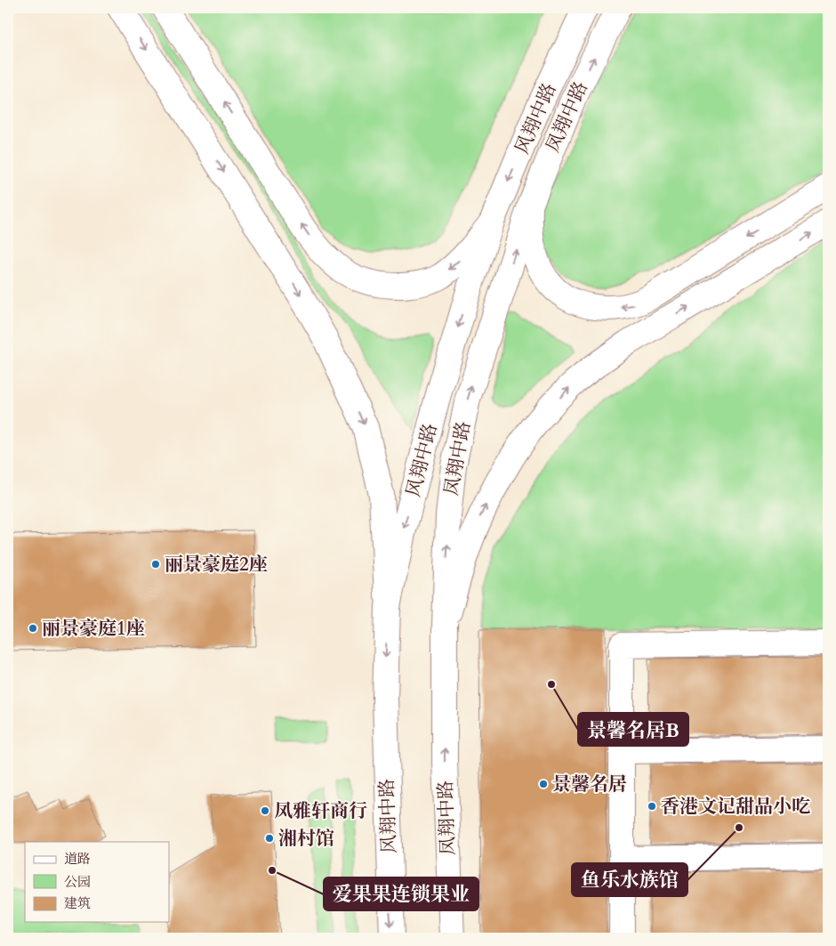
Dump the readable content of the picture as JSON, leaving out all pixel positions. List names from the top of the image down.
{
  "streets": {
    "main road": ["凤翔中路", "风翔中路"]
  },
  "one_way": ["凤翔中路", "风翔中路"],
  "places": [
    "丽景豪庭2座",
    "丽景豪庭1座",
    "景馨名居B",
    "景馨名居",
    "香港文记甜品小吃",
    "凤雅轩商行",
    "鱼乐水族馆",
    "湘村馆",
    "爱果果连锁果业"
  ],
  "legend": ["道路", "公园", "建筑"]
}
